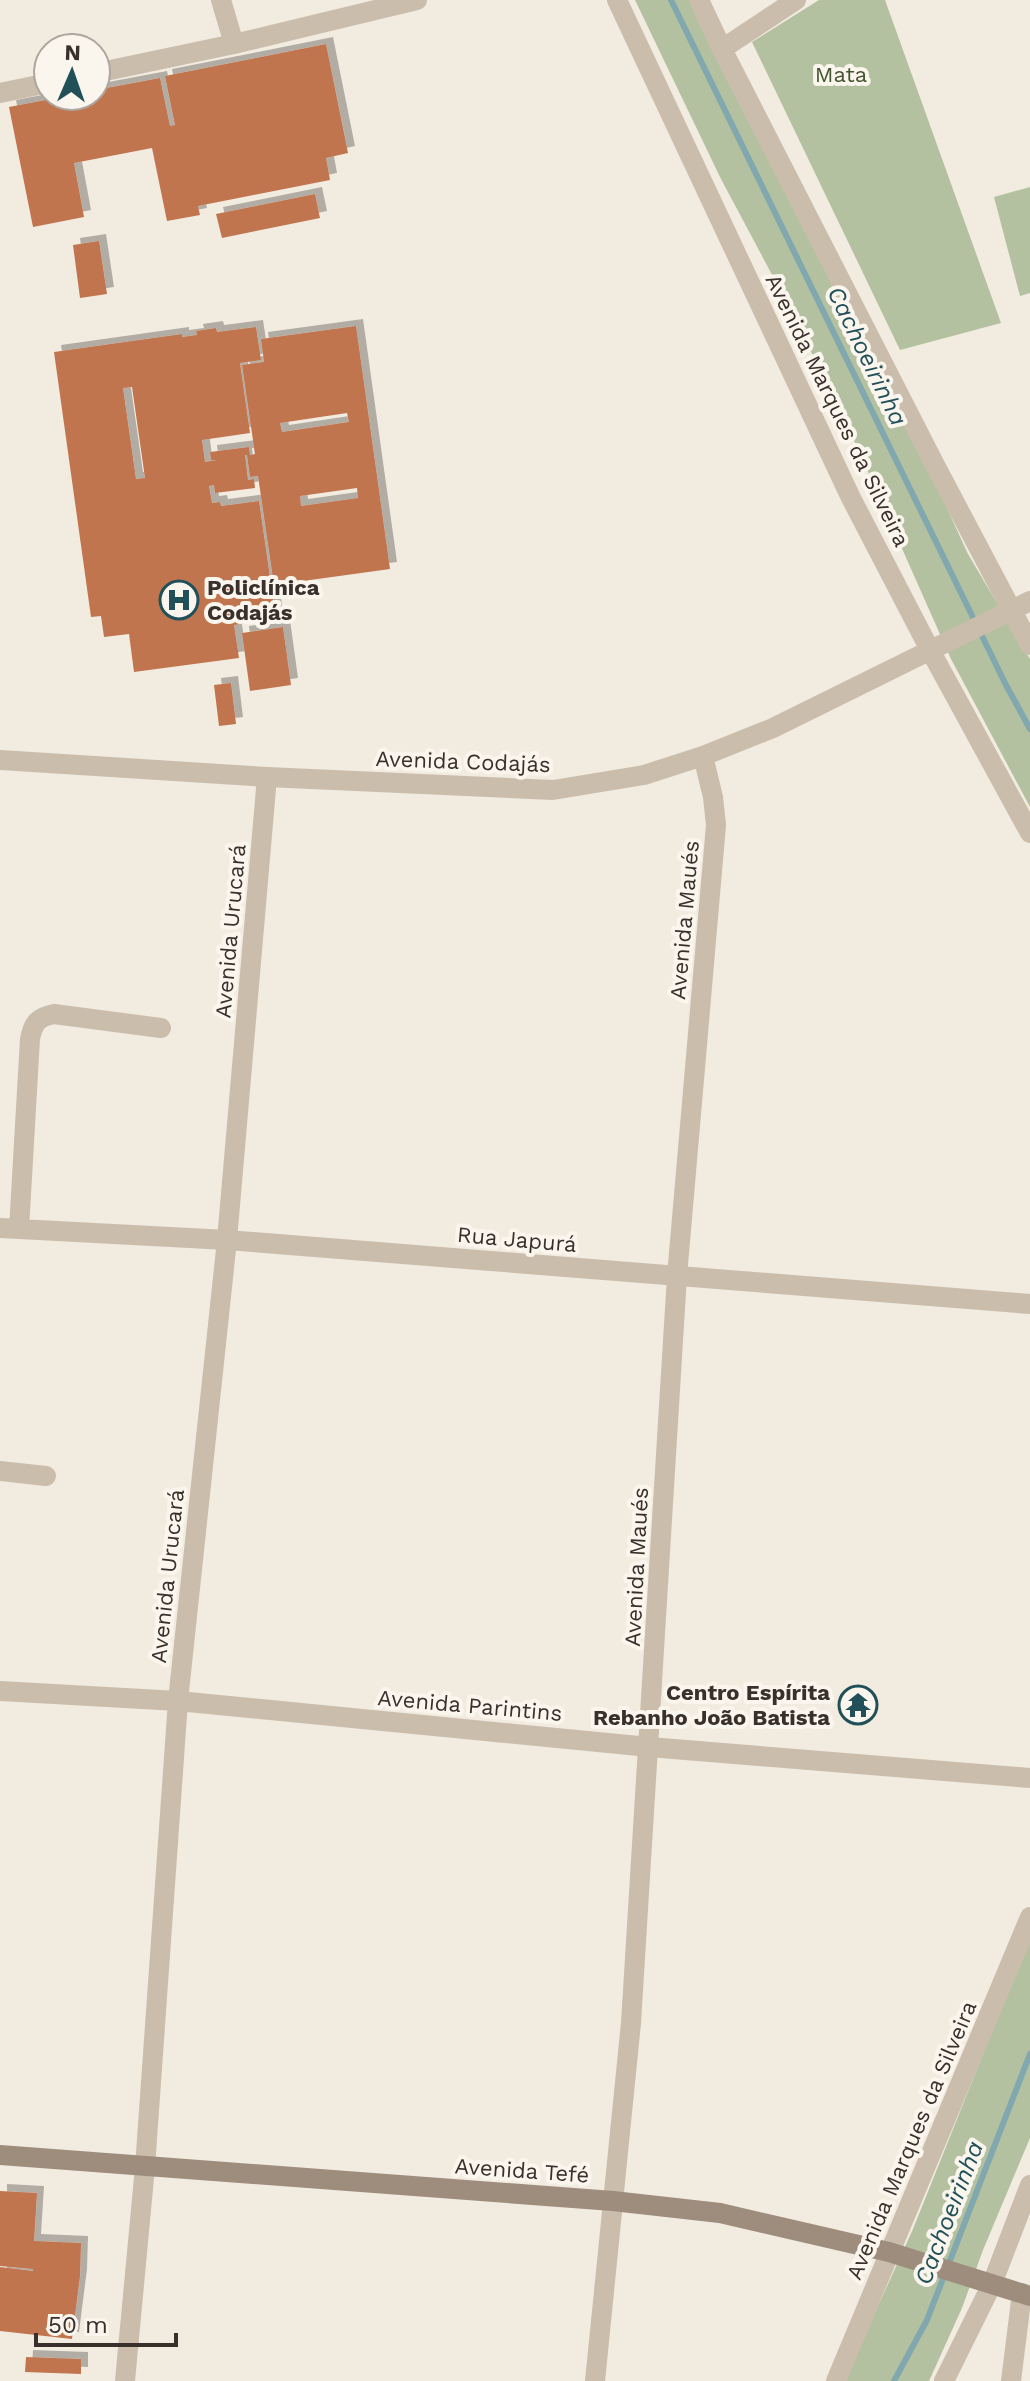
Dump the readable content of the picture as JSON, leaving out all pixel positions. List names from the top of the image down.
{
  "streets": {
    "main road": ["Avenida Tefé"],
    "street": [
      "Avenida Marques da Silveira",
      "Avenida Codajás",
      "Avenida Maués",
      "Avenida Urucará",
      "Rua Japurá",
      "Avenida Parintins"
    ]
  },
  "crossings": [
    ["Avenida Marques da Silveira", "Avenida Codajás"],
    ["Avenida Marques da Silveira", "Avenida Tefé"],
    ["Avenida Codajás", "Avenida Maués"],
    ["Avenida Codajás", "Avenida Urucará"],
    ["Avenida Maués", "Rua Japurá"],
    ["Avenida Maués", "Avenida Parintins"],
    ["Avenida Maués", "Avenida Tefé"],
    ["Avenida Urucará", "Rua Japurá"],
    ["Avenida Urucará", "Avenida Parintins"],
    ["Avenida Urucará", "Avenida Tefé"]
  ],
  "water": ["Cachoeirinha"],
  "parks": ["Mata"],
  "places": {
    "hospital": ["Policlínica Codajás"],
    "temple": ["Centro Espírita Rebanho João Batista"]
  },
  "scale_bar": "50 m",
  "north": "top"
}
